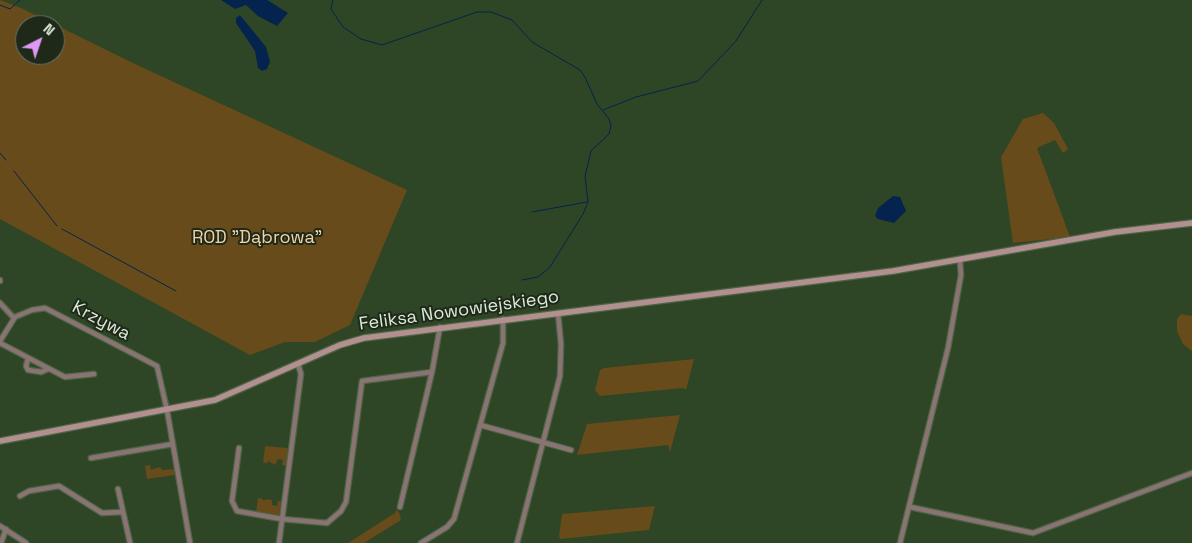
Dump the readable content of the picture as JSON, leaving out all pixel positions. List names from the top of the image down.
{
  "streets": {
    "street": ["Feliksa Nowowiejskiego", "Krzywa"]
  },
  "crossings": [
    ["Feliksa Nowowiejskiego", "Krzywa"]
  ],
  "parks": ["ROD \"Dąbrowa\""],
  "north": "top right"
}
